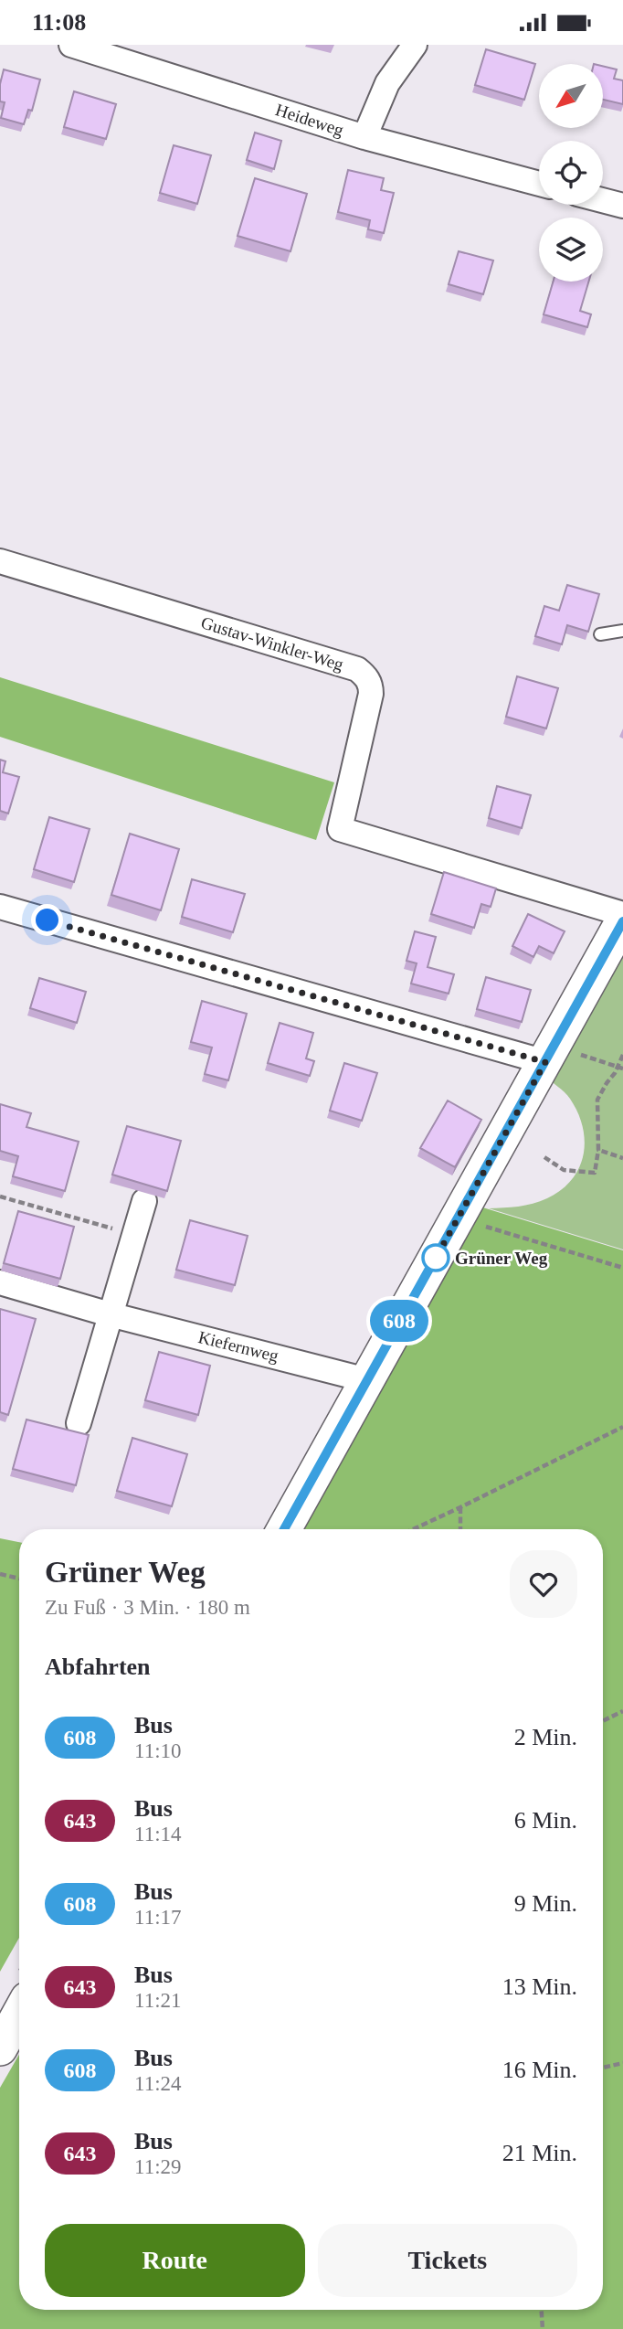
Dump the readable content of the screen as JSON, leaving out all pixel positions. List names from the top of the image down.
{
  "streets": {
    "street": ["Heideweg", "Gustav-Winkler-Weg", "Kiefernweg"]
  },
  "places": ["Grüner Weg"],
  "lines": ["bus line 608"],
  "north": "bottom left",
  "page": {
    "status": "11:08",
    "on_map": "608",
    "heading": [
      ["Grüner Weg", "Zu Fuß · 3 Min. · 180 m"],
      "Abfahrten"
    ],
    "list": [
      {
        "mark": "608",
        "name": "Bus",
        "note": "11:10",
        "value": "2 Min."
      },
      {
        "mark": "643",
        "name": "Bus",
        "note": "11:14",
        "value": "6 Min."
      },
      {
        "mark": "608",
        "name": "Bus",
        "note": "11:17",
        "value": "9 Min."
      },
      {
        "mark": "643",
        "name": "Bus",
        "note": "11:21",
        "value": "13 Min."
      },
      {
        "mark": "608",
        "name": "Bus",
        "note": "11:24",
        "value": "16 Min."
      },
      {
        "mark": "643",
        "name": "Bus",
        "note": "11:29",
        "value": "21 Min."
      }
    ],
    "buttons": ["Route", "Tickets"]
  }
}
